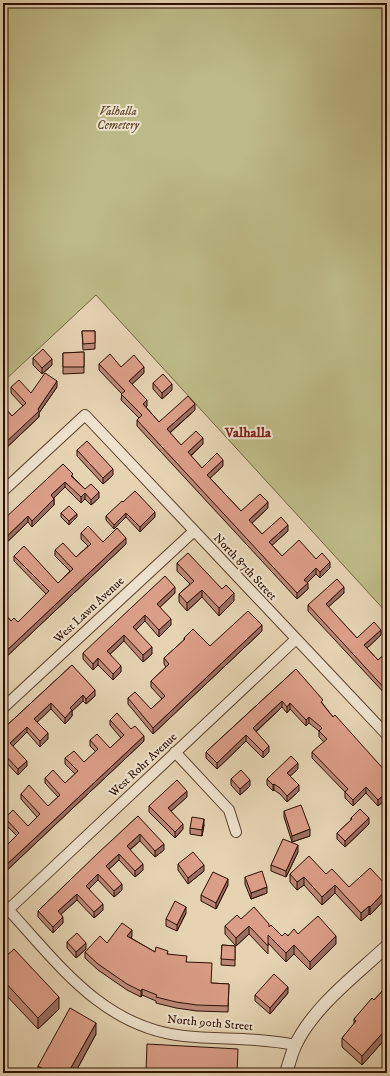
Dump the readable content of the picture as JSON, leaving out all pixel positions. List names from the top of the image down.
{
  "streets": {
    "street": [
      "North 87th Street",
      "West Lawn Avenue",
      "West Rohr Avenue",
      "North 90th Street"
    ]
  },
  "crossings": [
    ["North 87th Street", "West Lawn Avenue"],
    ["North 87th Street", "West Rohr Avenue"],
    ["West Rohr Avenue", "North 90th Street"]
  ],
  "districts": ["Valhalla"],
  "parks": ["Valhalla Cemetery"]
}
